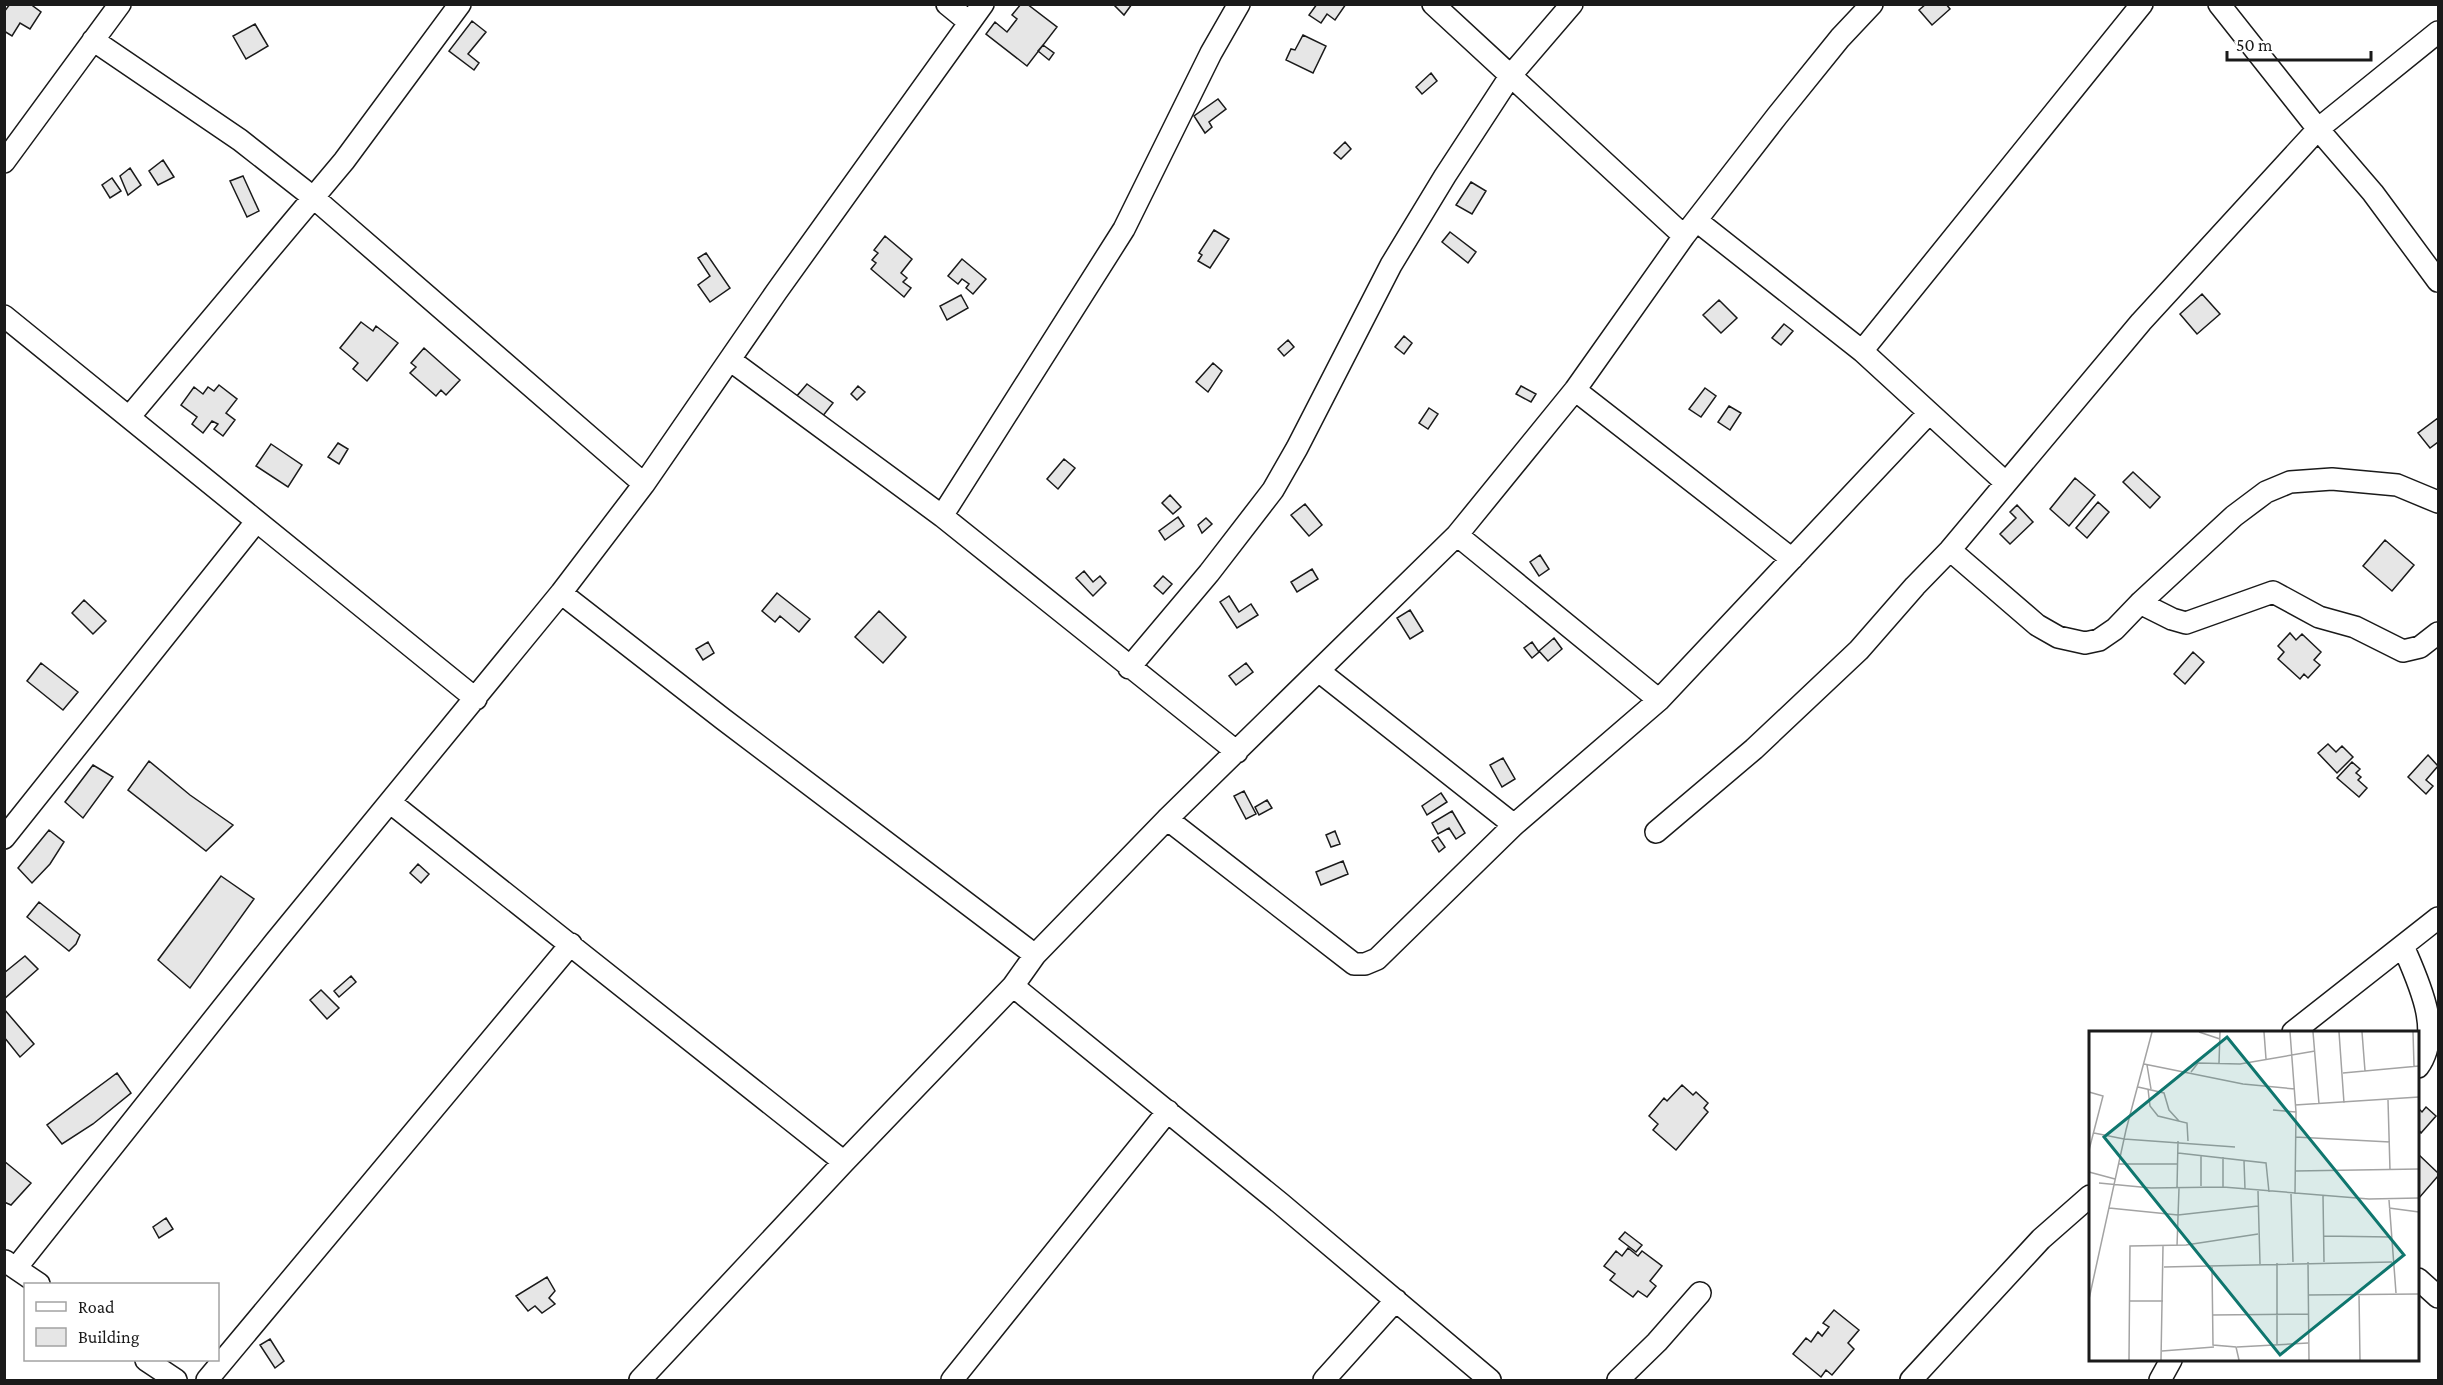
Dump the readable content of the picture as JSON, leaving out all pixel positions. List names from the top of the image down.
{
  "legend": ["Road", "Building"],
  "scale_bar": "50 m"
}
